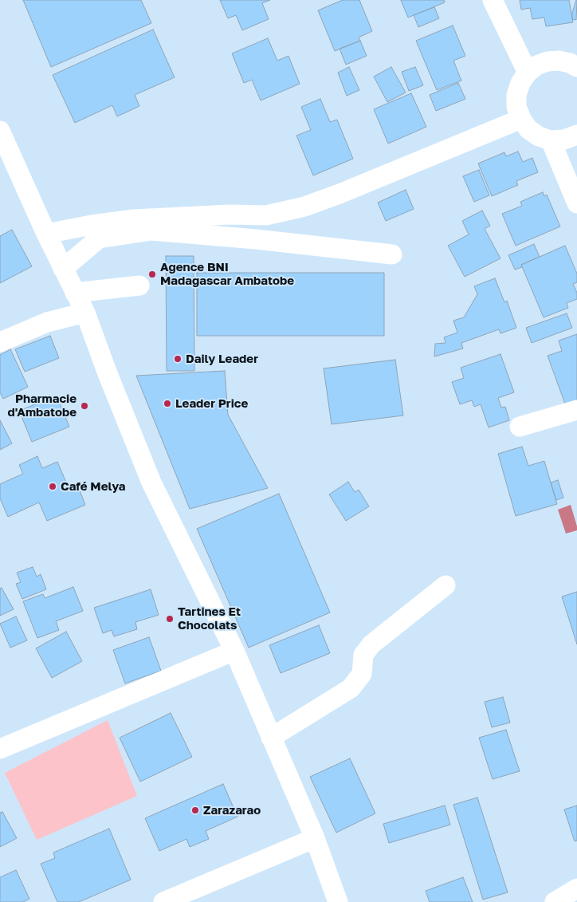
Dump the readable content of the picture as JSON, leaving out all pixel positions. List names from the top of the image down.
{
  "places": [
    "Agence BNI Madagascar Ambatobe",
    "Daily Leader",
    "Leader Price",
    "Pharmacie d'Ambatobe",
    "Café Melya",
    "Tartines Et Chocolats",
    "Zarazarao"
  ]
}
